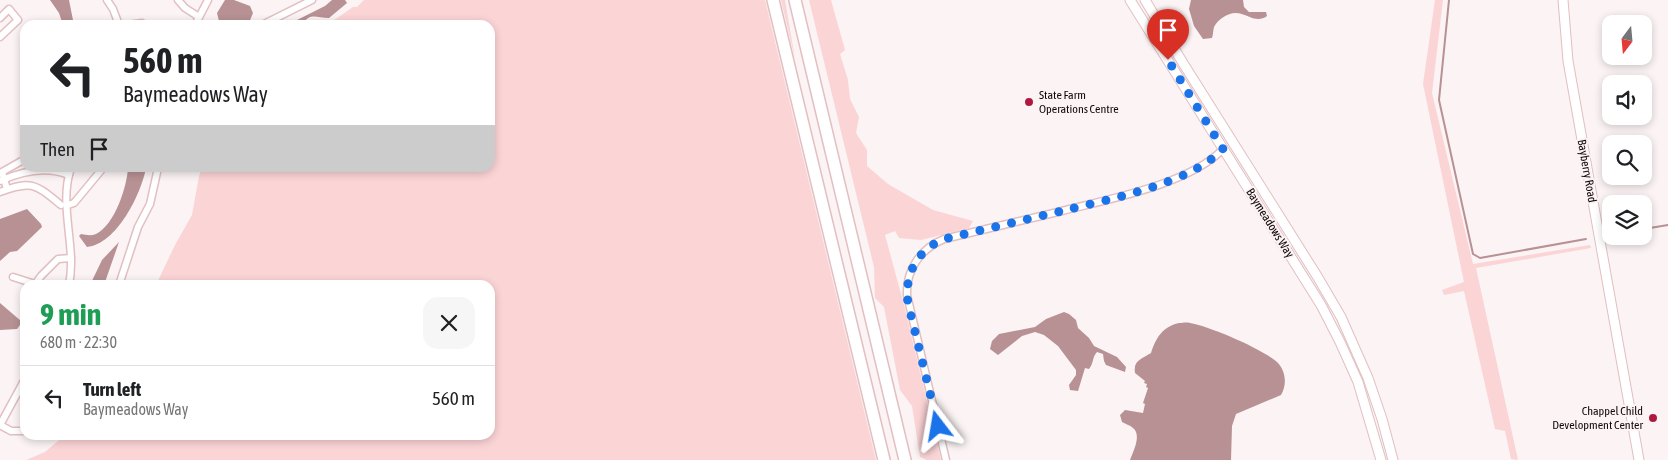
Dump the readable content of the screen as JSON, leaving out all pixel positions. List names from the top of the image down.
{
  "streets": {
    "street": ["Bayberry Road", "Baymeadows Way"]
  },
  "places": ["State Farm Operations Centre", "Chappel Child Development Center"],
  "north": "bottom",
  "page": {
    "turn": ["560 m", "Baymeadows Way"],
    "then": "Then",
    "heading": ["9 min", "680 m · 22:30"],
    "list": [
      {
        "name": "Turn left",
        "note": "Baymeadows Way",
        "value": "560 m"
      }
    ]
  }
}
